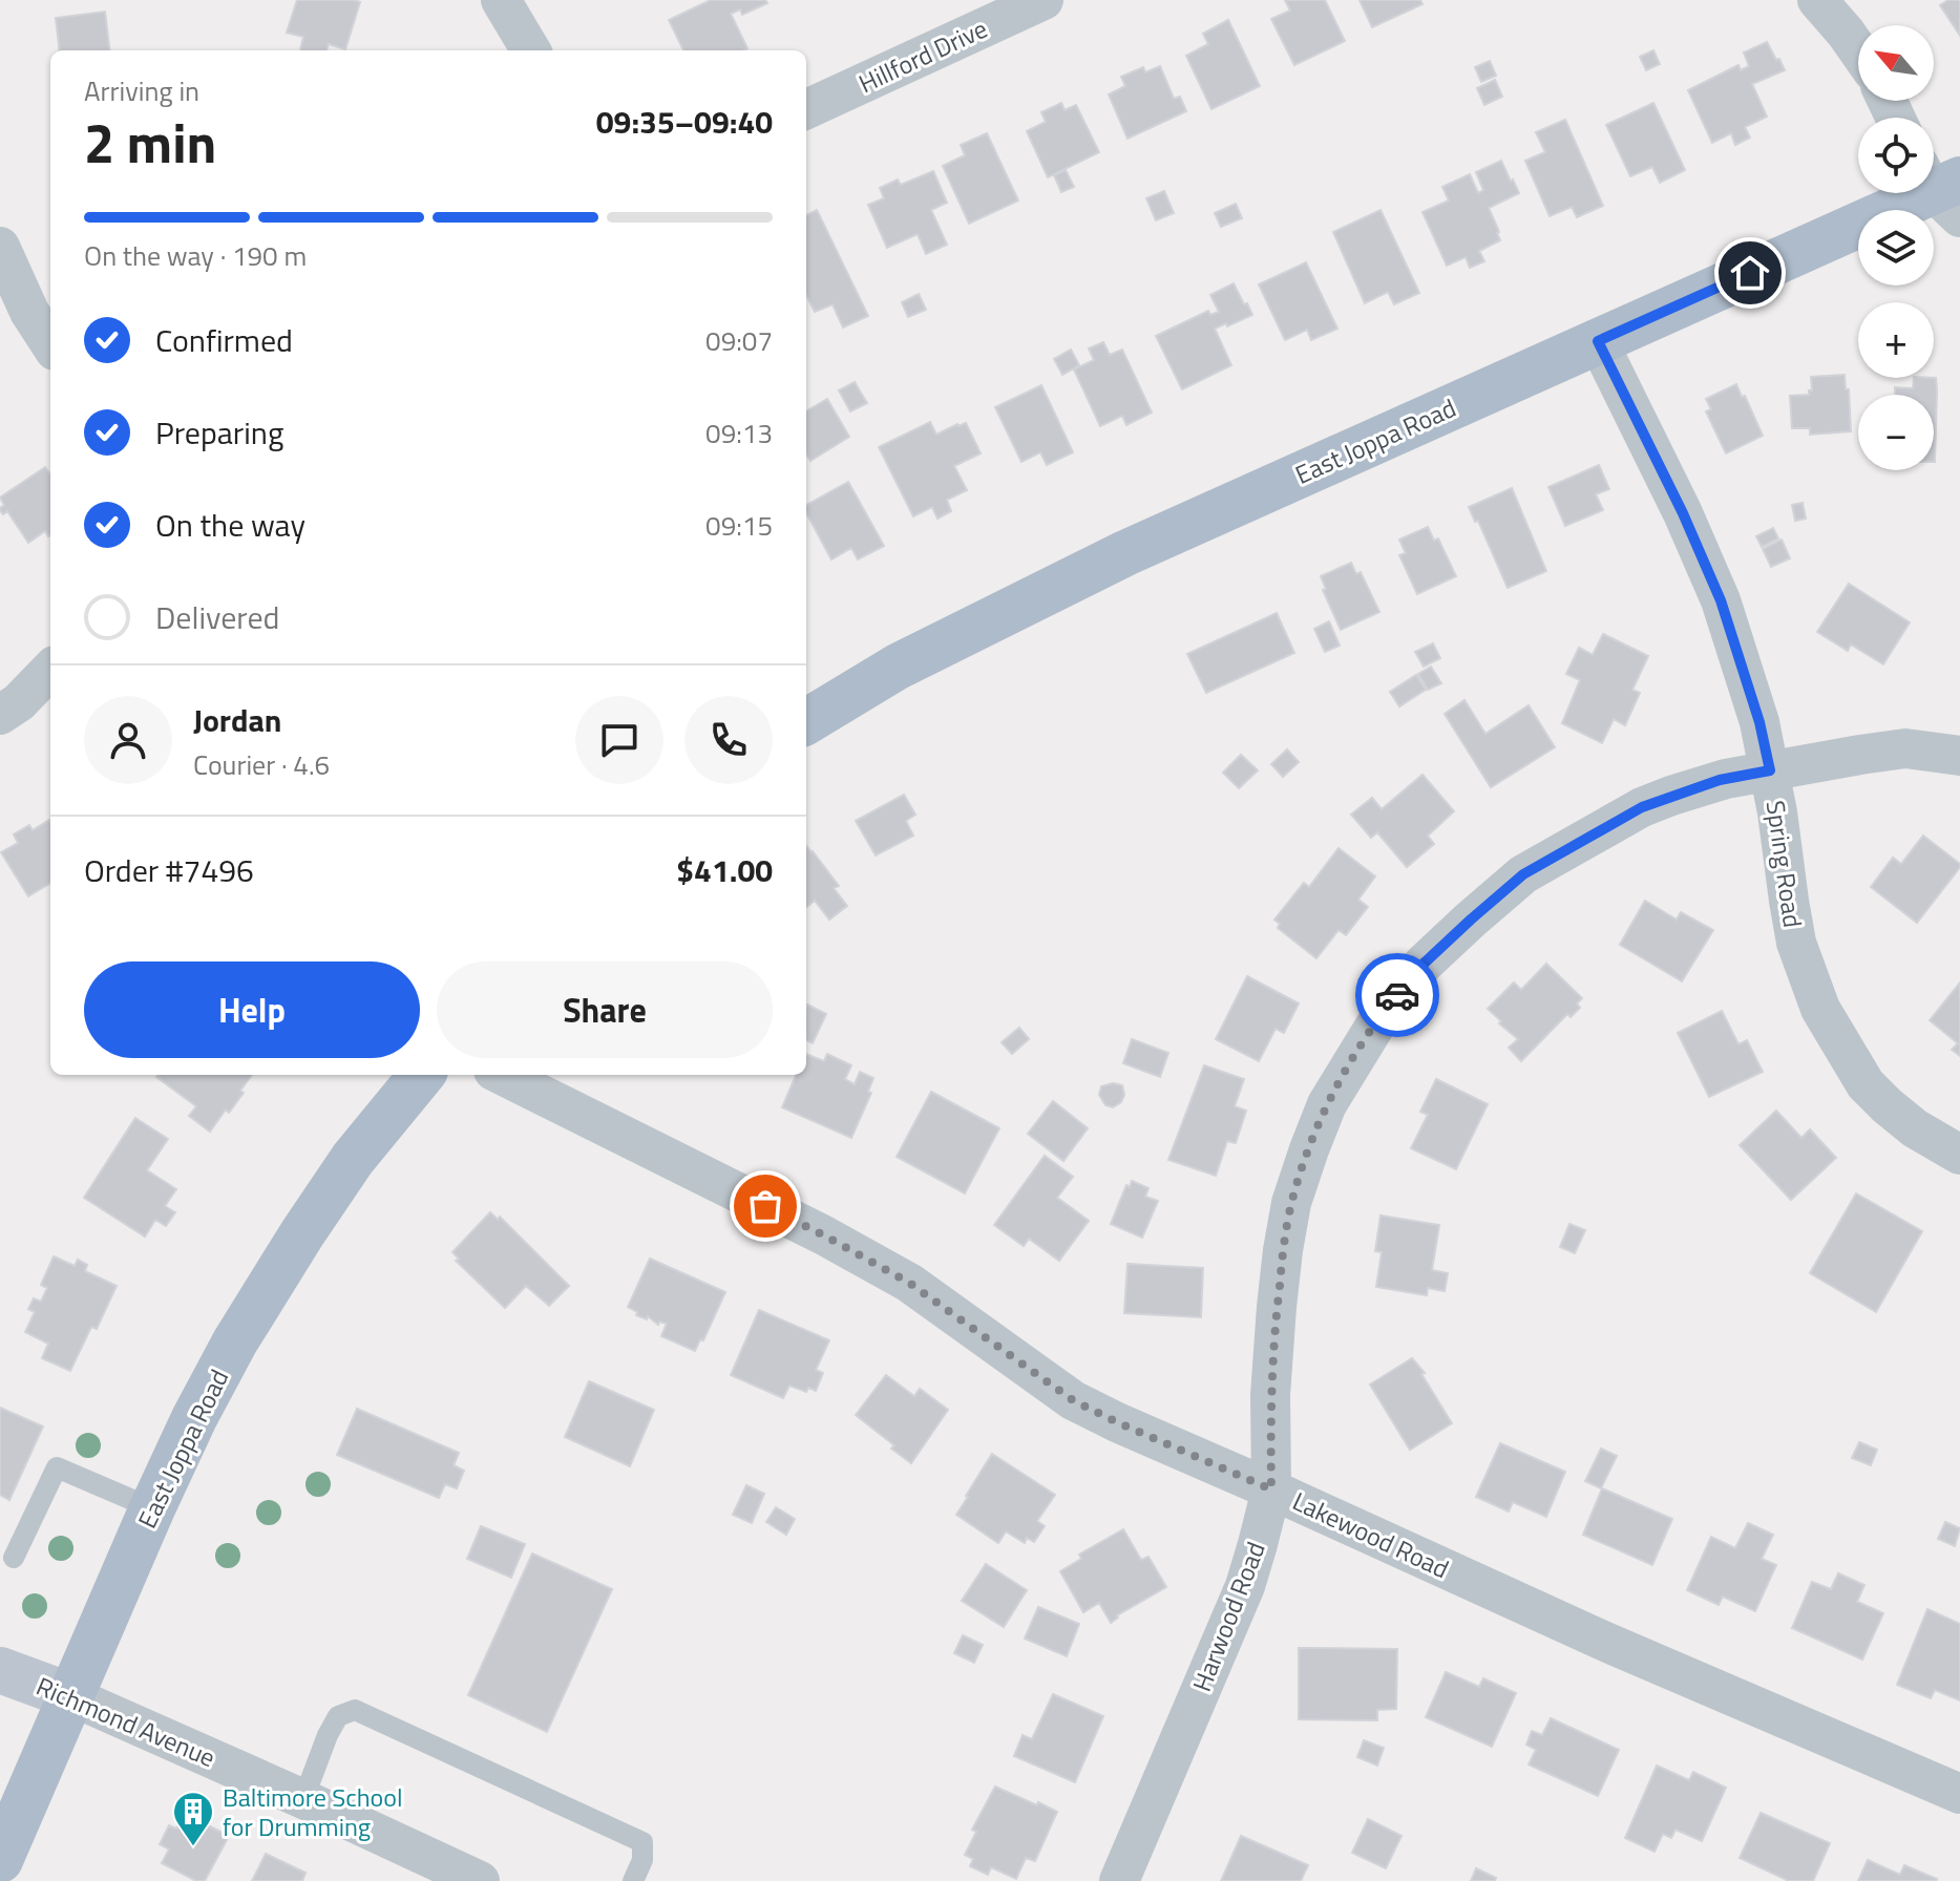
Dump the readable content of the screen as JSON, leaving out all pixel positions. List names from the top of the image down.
{
  "streets": {
    "main road": ["East Joppa Road"],
    "street": [
      "Hillford Drive",
      "Spring Road",
      "Lakewood Road",
      "Harwood Road",
      "Richmond Avenue"
    ]
  },
  "crossings": [
    ["East Joppa Road", "Spring Road"],
    ["East Joppa Road", "Richmond Avenue"],
    ["Spring Road", "Harwood Road"],
    ["Lakewood Road", "Harwood Road"]
  ],
  "places": {
    "building": ["Baltimore School for Drumming"]
  },
  "north": "top left",
  "page": {
    "map_buttons": ["+", "−"],
    "heading": ["2 min", "Arriving in", "09:35–09:40"],
    "panel": [
      "Jordan",
      "Courier · 4.6",
      "Order #7496",
      "$41.00"
    ],
    "bar": "On the way · 190 m",
    "list": [
      ["Confirmed", "09:07"],
      ["Preparing", "09:13"],
      ["On the way", "09:15"],
      "Delivered"
    ],
    "buttons": ["Help", "Share"]
  }
}
